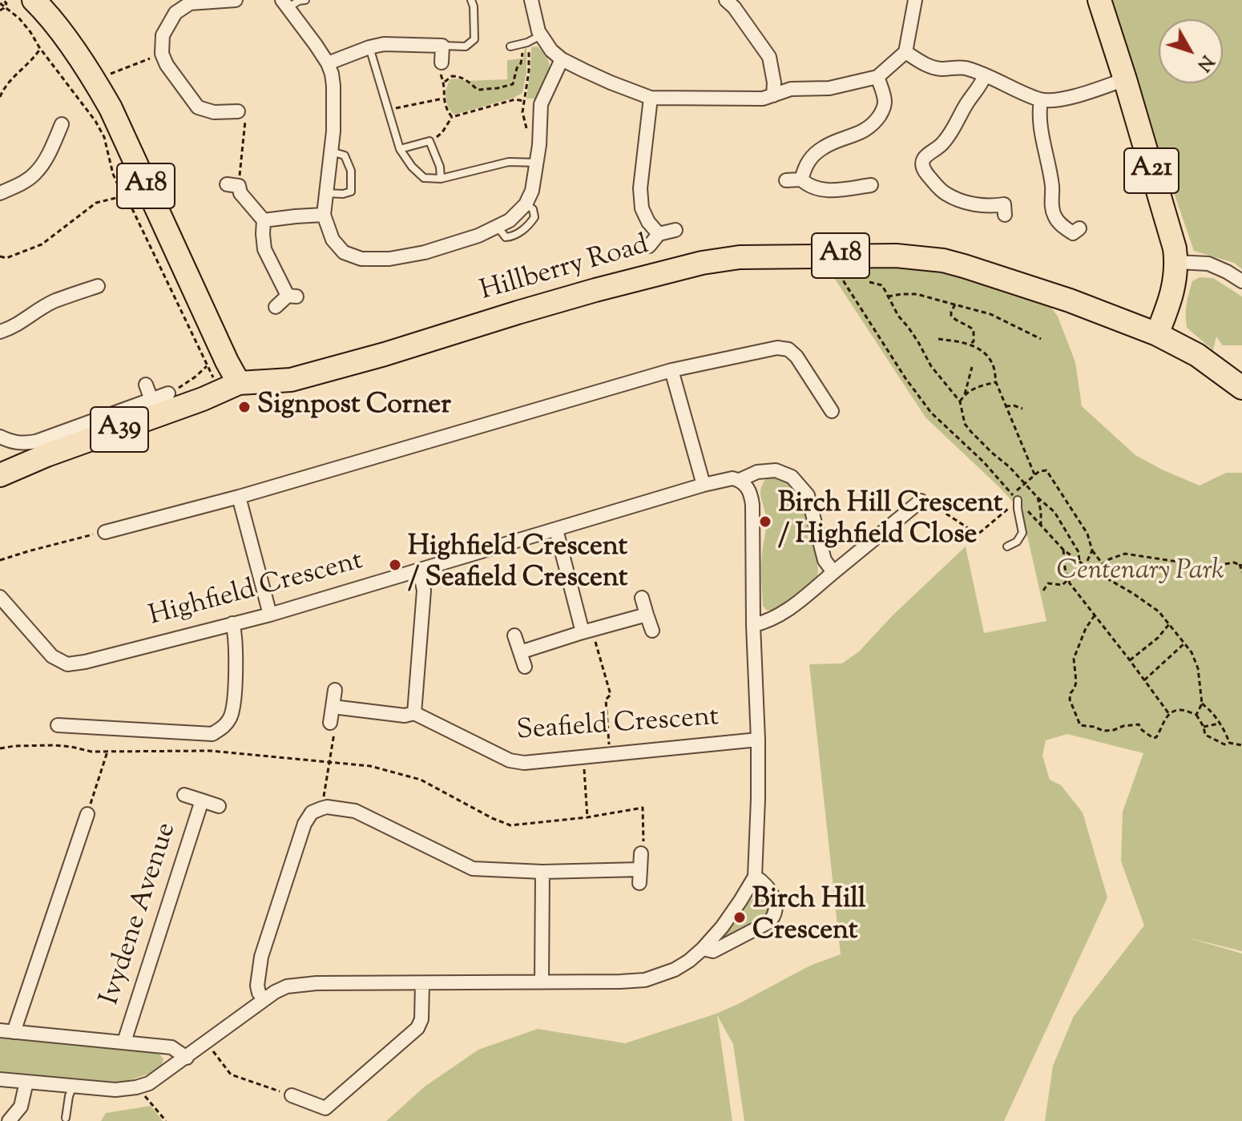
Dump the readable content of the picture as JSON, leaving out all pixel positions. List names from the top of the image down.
{
  "streets": {
    "highway": [
      "A21",
      "A18",
      "Hillberry Road",
      "A39"
    ],
    "street": ["Highfield Crescent", "Seafield Crescent", "Ivydene Avenue"]
  },
  "crossings": [
    ["A21", "A18"],
    ["A21", "Hillberry Road"],
    ["A18", "Hillberry Road"]
  ],
  "parks": ["Centenary Park"],
  "places": [
    "Signpost Corner",
    "Birch Hill Crescent / Highfield Close",
    "Highfield Crescent / Seafield Crescent",
    "Birch Hill Crescent"
  ],
  "north": "bottom right"
}
